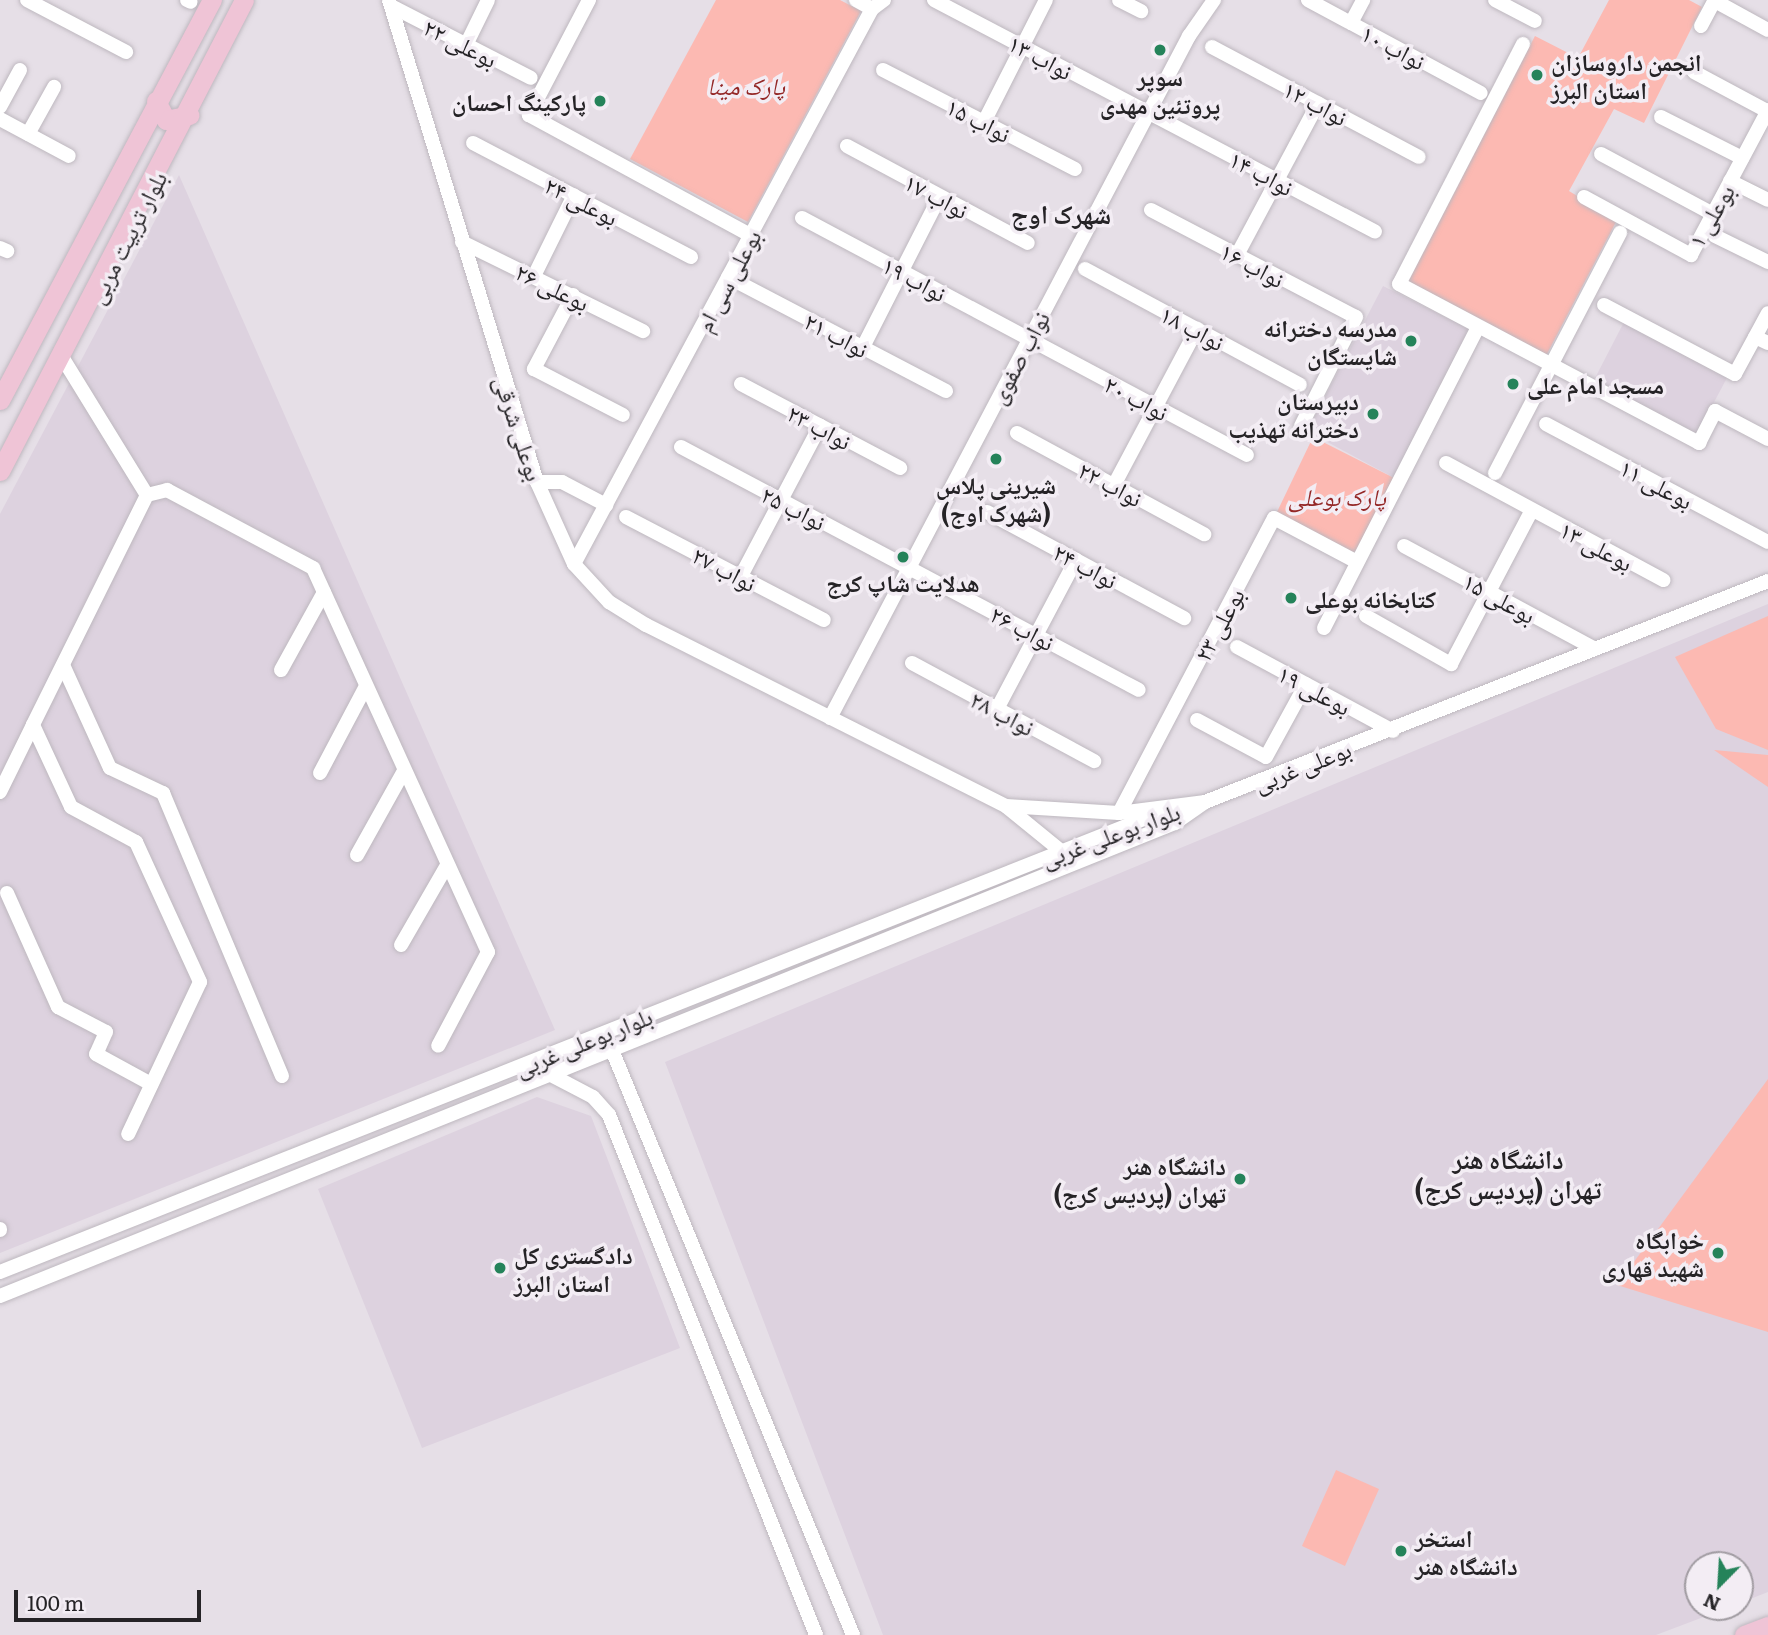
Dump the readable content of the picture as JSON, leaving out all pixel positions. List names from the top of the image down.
{
  "streets": {
    "main road": ["بلوار تربیت مربی"],
    "street": [
      "بوعلی ۲۲",
      "نواب ۱۰",
      "نواب ۱۳",
      "نواب ۱۲",
      "نواب ۱۵",
      "نواب ۱۴",
      "نواب ۱۷",
      "بوعلی ۲۴",
      "بوعلی ۱",
      "نواب ۱۶",
      "نواب ۱۹",
      "بوعلی سی ام",
      "بوعلی ۲۶",
      "نواب ۱۸",
      "نواب ۲۱",
      "نواب صفوی",
      "نواب ۲۰",
      "نواب ۲۳",
      "بوعلی شرقی",
      "نواب ۲۲",
      "بوعلی ۱۱",
      "نواب ۲۵",
      "بوعلی ۱۳",
      "نواب ۲۴",
      "نواب ۲۷",
      "بوعلی ۱۵",
      "بوعلی ۲۳",
      "نواب ۲۶",
      "بوعلی ۱۹",
      "نواب ۲۸",
      "بوعلی غربی",
      "بلوار بوعلی غربی"
    ]
  },
  "crossings": [
    ["بوعلی ۲۲", "بوعلی شرقی"],
    ["نواب ۱۳", "نواب ۱۴"],
    ["نواب ۱۳", "نواب صفوی"],
    ["نواب ۱۴", "نواب صفوی"],
    ["نواب ۱۹", "نواب صفوی"],
    ["نواب ۱۹", "نواب ۲۰"],
    ["بوعلی سی ام", "نواب ۲۱"],
    ["بوعلی سی ام", "بوعلی شرقی"],
    ["بوعلی ۲۶", "بوعلی شرقی"],
    ["نواب صفوی", "نواب ۲۰"],
    ["نواب صفوی", "بوعلی شرقی"],
    ["نواب صفوی", "نواب ۲۵"],
    ["نواب صفوی", "نواب ۲۶"],
    ["نواب صفوی", "بوعلی غربی"],
    ["بوعلی شرقی", "بوعلی غربی"],
    ["نواب ۲۵", "نواب ۲۶"],
    ["بوعلی ۱۵", "بوعلی غربی"],
    ["بوعلی ۲۳", "بوعلی غربی"],
    ["بوعلی ۱۹", "بوعلی غربی"],
    ["بوعلی غربی", "بلوار بوعلی غربی"]
  ],
  "districts": ["شهرک اوج", "دانشگاه هنر تهران (پردیس کرج)"],
  "parks": ["پارک مینا", "پارک بوعلی"],
  "places": [
    "سوپر پروتئین مهدی",
    "انجمن داروسازان استان البرز",
    "پارکینگ احسان",
    "مدرسه دخترانه شایستگان",
    "مسجد امام علی",
    "دبیرستان دخترانه تهذیب",
    "شیرینی پلاس (شهرک اوج)",
    "هدلایت شاپ کرج",
    "کتابخانه بوعلی",
    "دانشگاه هنر تهران (پردیس کرج)",
    "خوابگاه شهید قهاری",
    "دادگستری کل استان البرز",
    "استخر دانشگاه هنر"
  ],
  "scale_bar": "100 m",
  "north": "bottom left"
}
